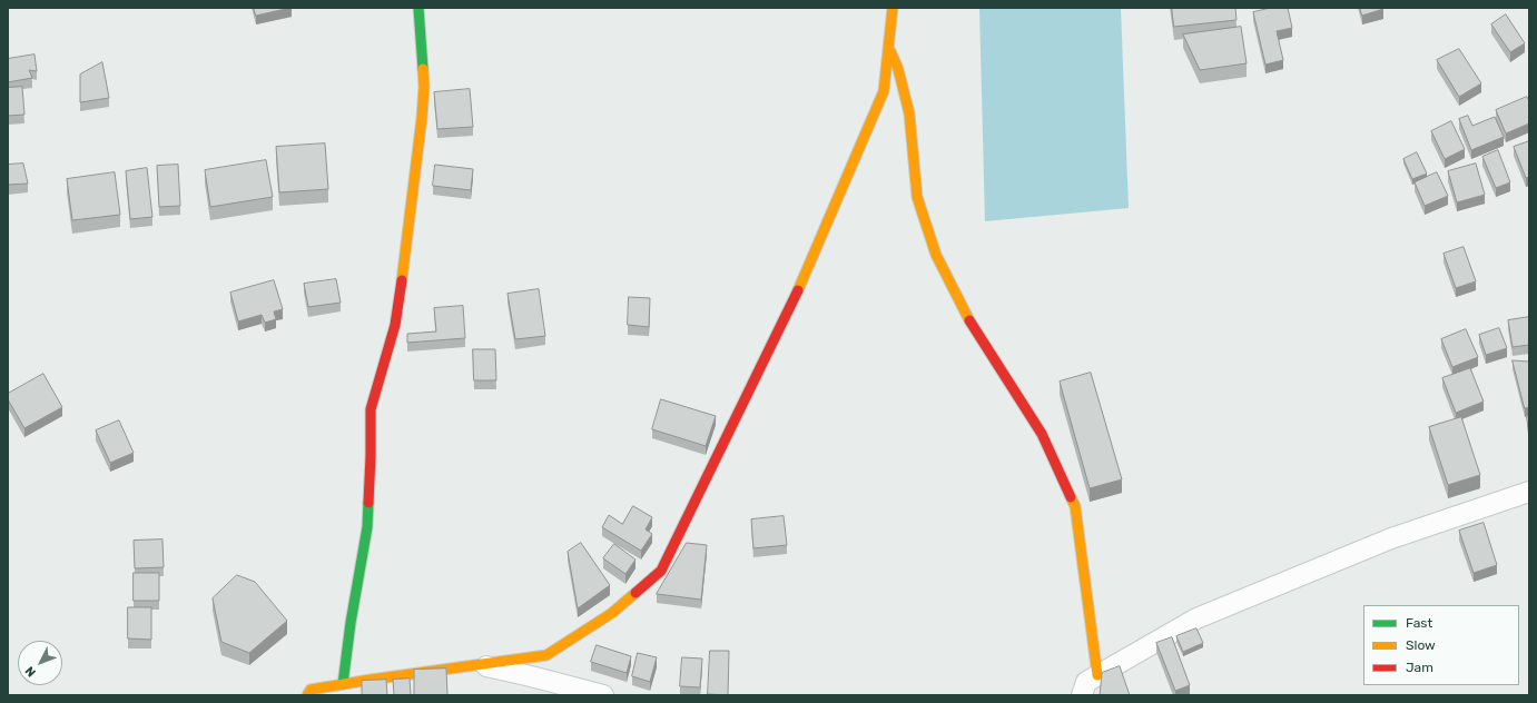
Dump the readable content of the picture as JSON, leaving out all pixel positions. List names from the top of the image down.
{
  "legend": ["Fast", "Slow", "Jam"],
  "north": "bottom left"
}
